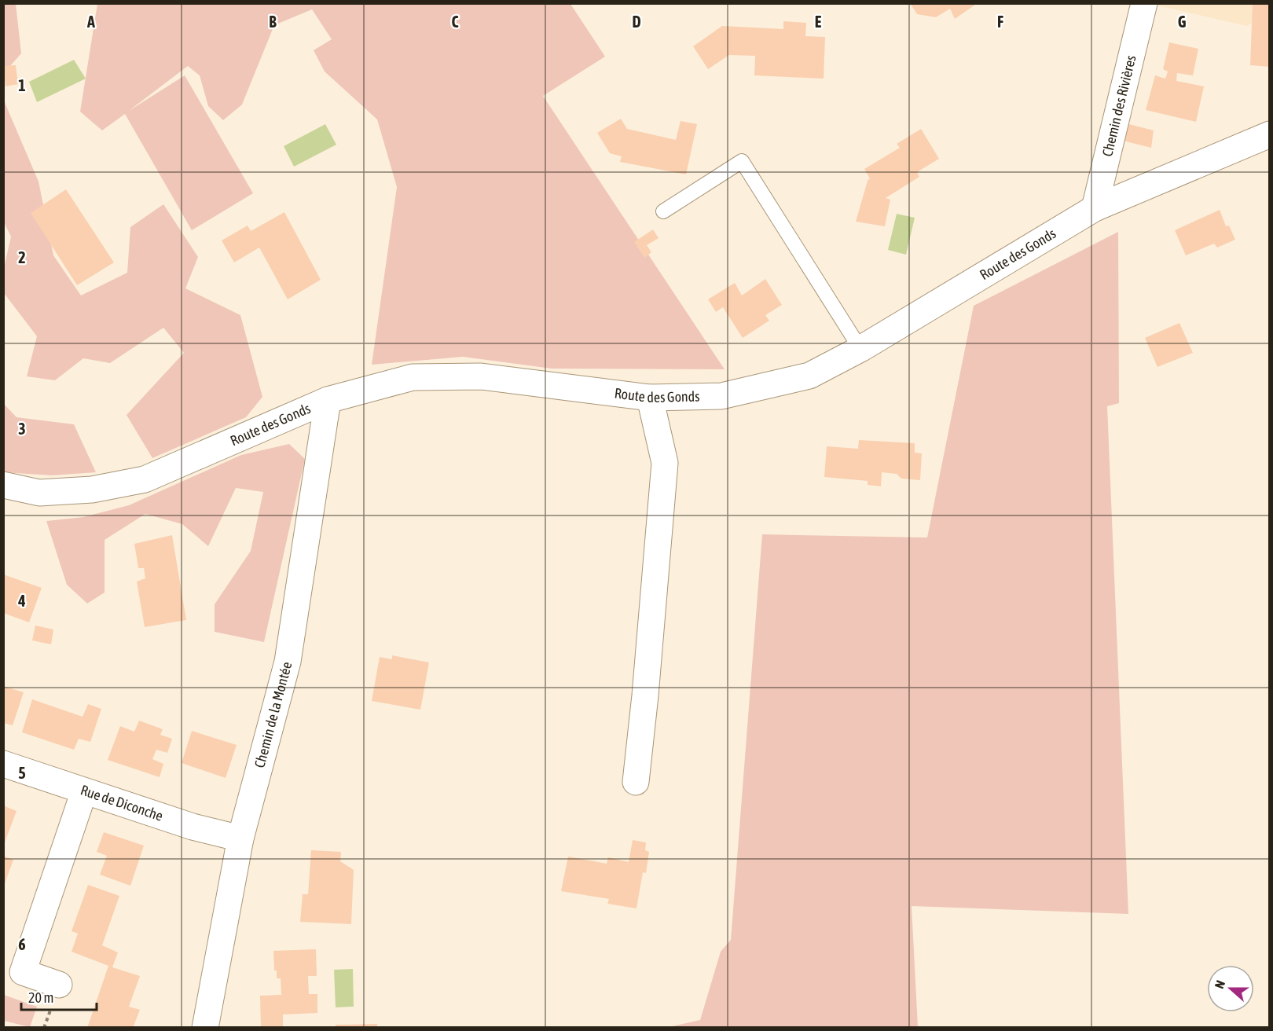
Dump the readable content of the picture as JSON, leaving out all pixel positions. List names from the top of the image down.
{
  "streets": {
    "street": [
      "Chemin des Rivières",
      "Route des Gonds",
      "Chemin de la Montée",
      "Rue de Diconche"
    ]
  },
  "crossings": [
    ["Chemin des Rivières", "Route des Gonds"],
    ["Route des Gonds", "Chemin de la Montée"],
    ["Chemin de la Montée", "Rue de Diconche"]
  ],
  "scale_bar": "20 m",
  "north": "left",
  "grid": {
    "columns": [
      "A",
      "B",
      "C",
      "D",
      "E",
      "F",
      "G"
    ],
    "rows": [
      "1",
      "2",
      "3",
      "4",
      "5",
      "6"
    ]
  }
}
